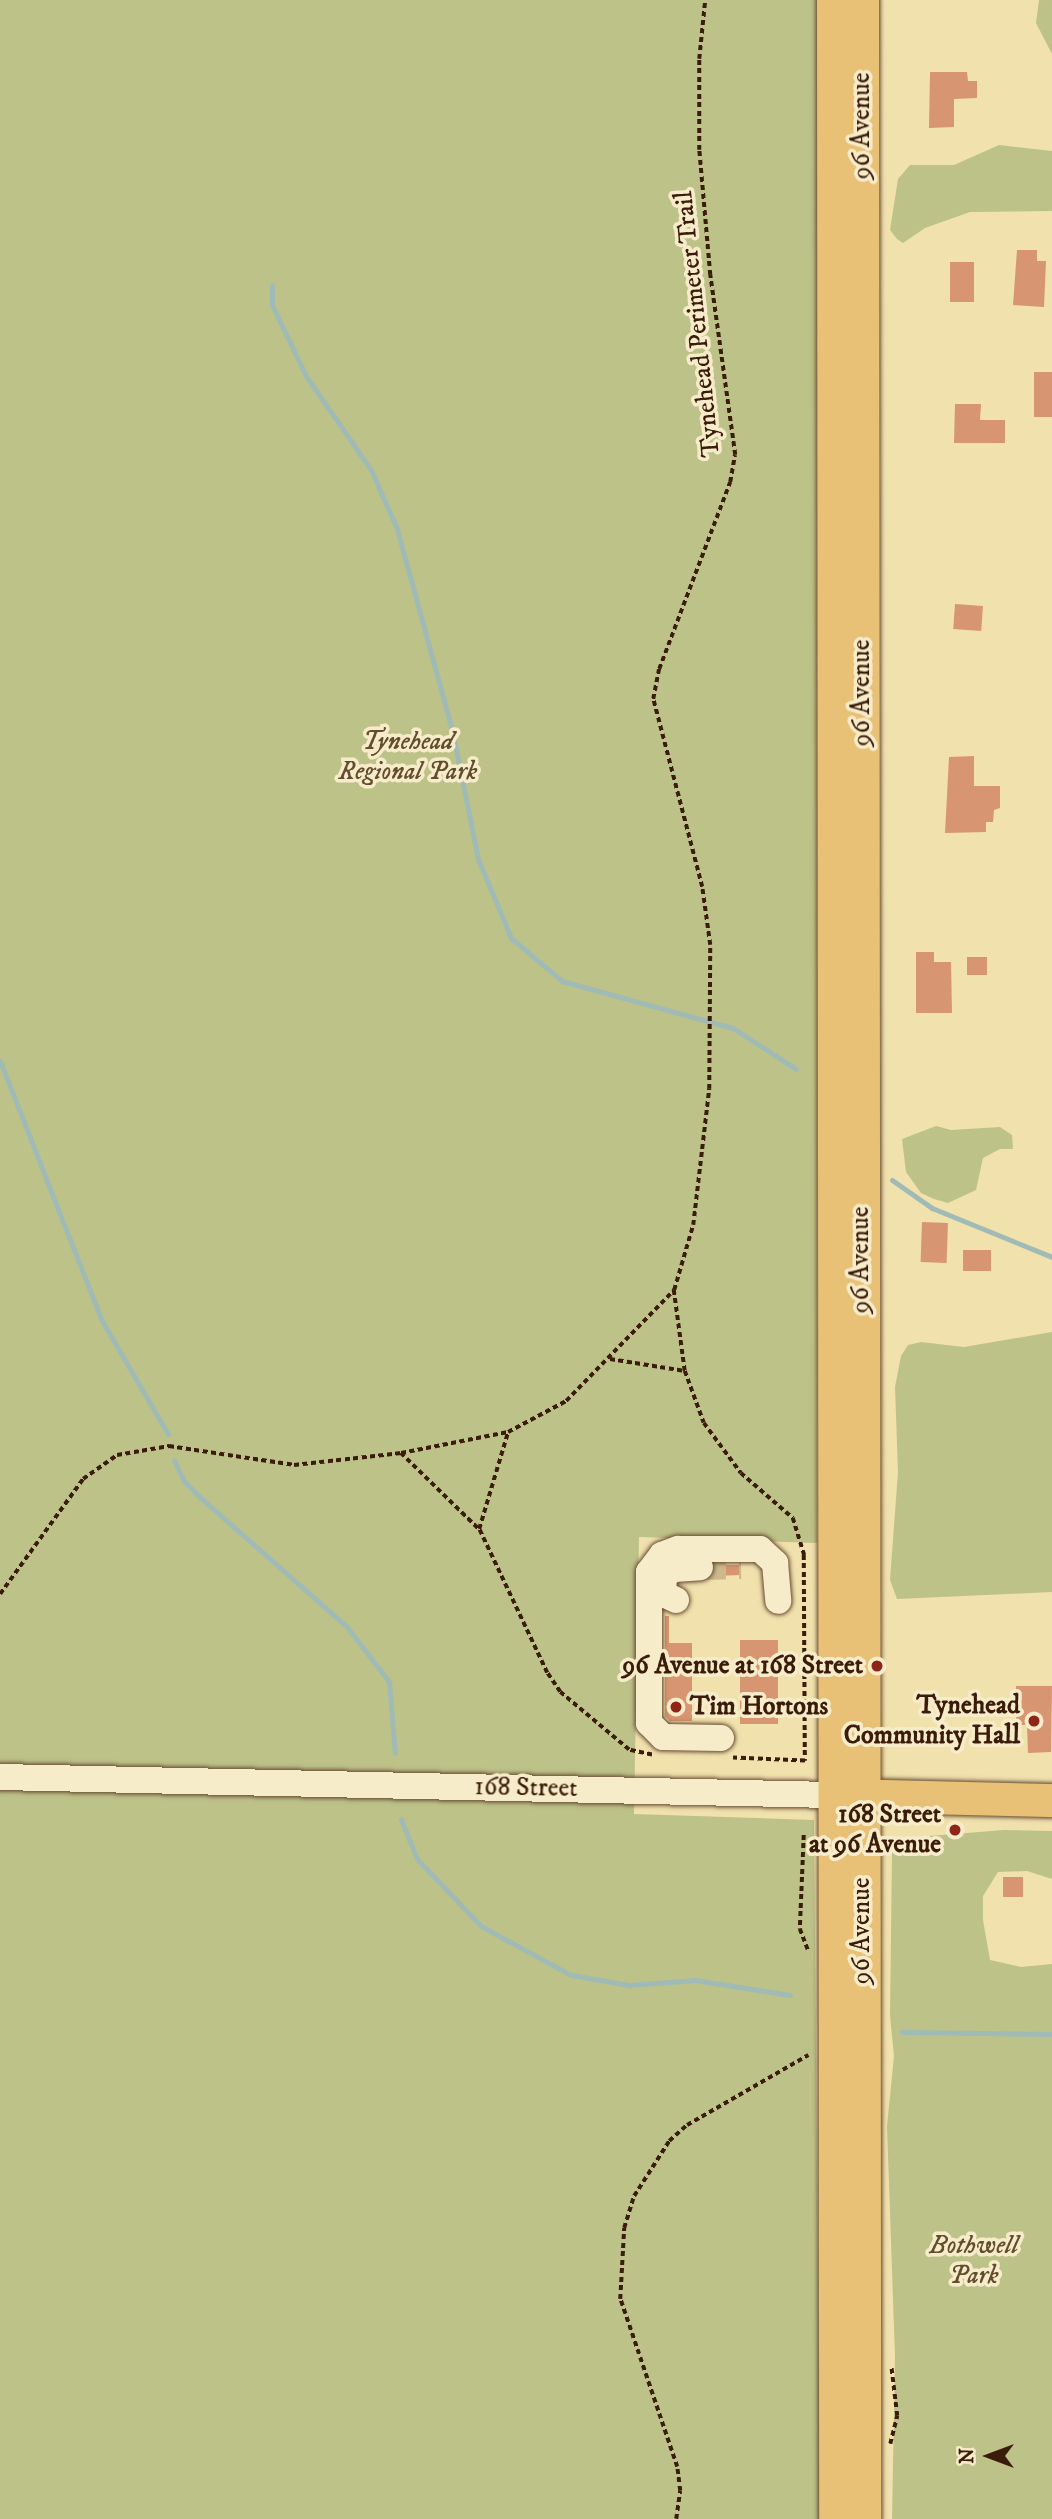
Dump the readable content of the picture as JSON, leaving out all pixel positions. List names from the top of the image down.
{
  "streets": {
    "main road": ["96 Avenue", "168 Street"],
    "path": ["Tynehead Perimeter Trail"]
  },
  "crossings": [
    ["96 Avenue", "168 Street"]
  ],
  "parks": ["Tynehead Regional Park", "Bothwell Park"],
  "places": [
    "96 Avenue at 168 Street",
    "Tim Hortons",
    "Tynehead Community Hall",
    "168 Street at 96 Avenue"
  ],
  "north": "left"
}
